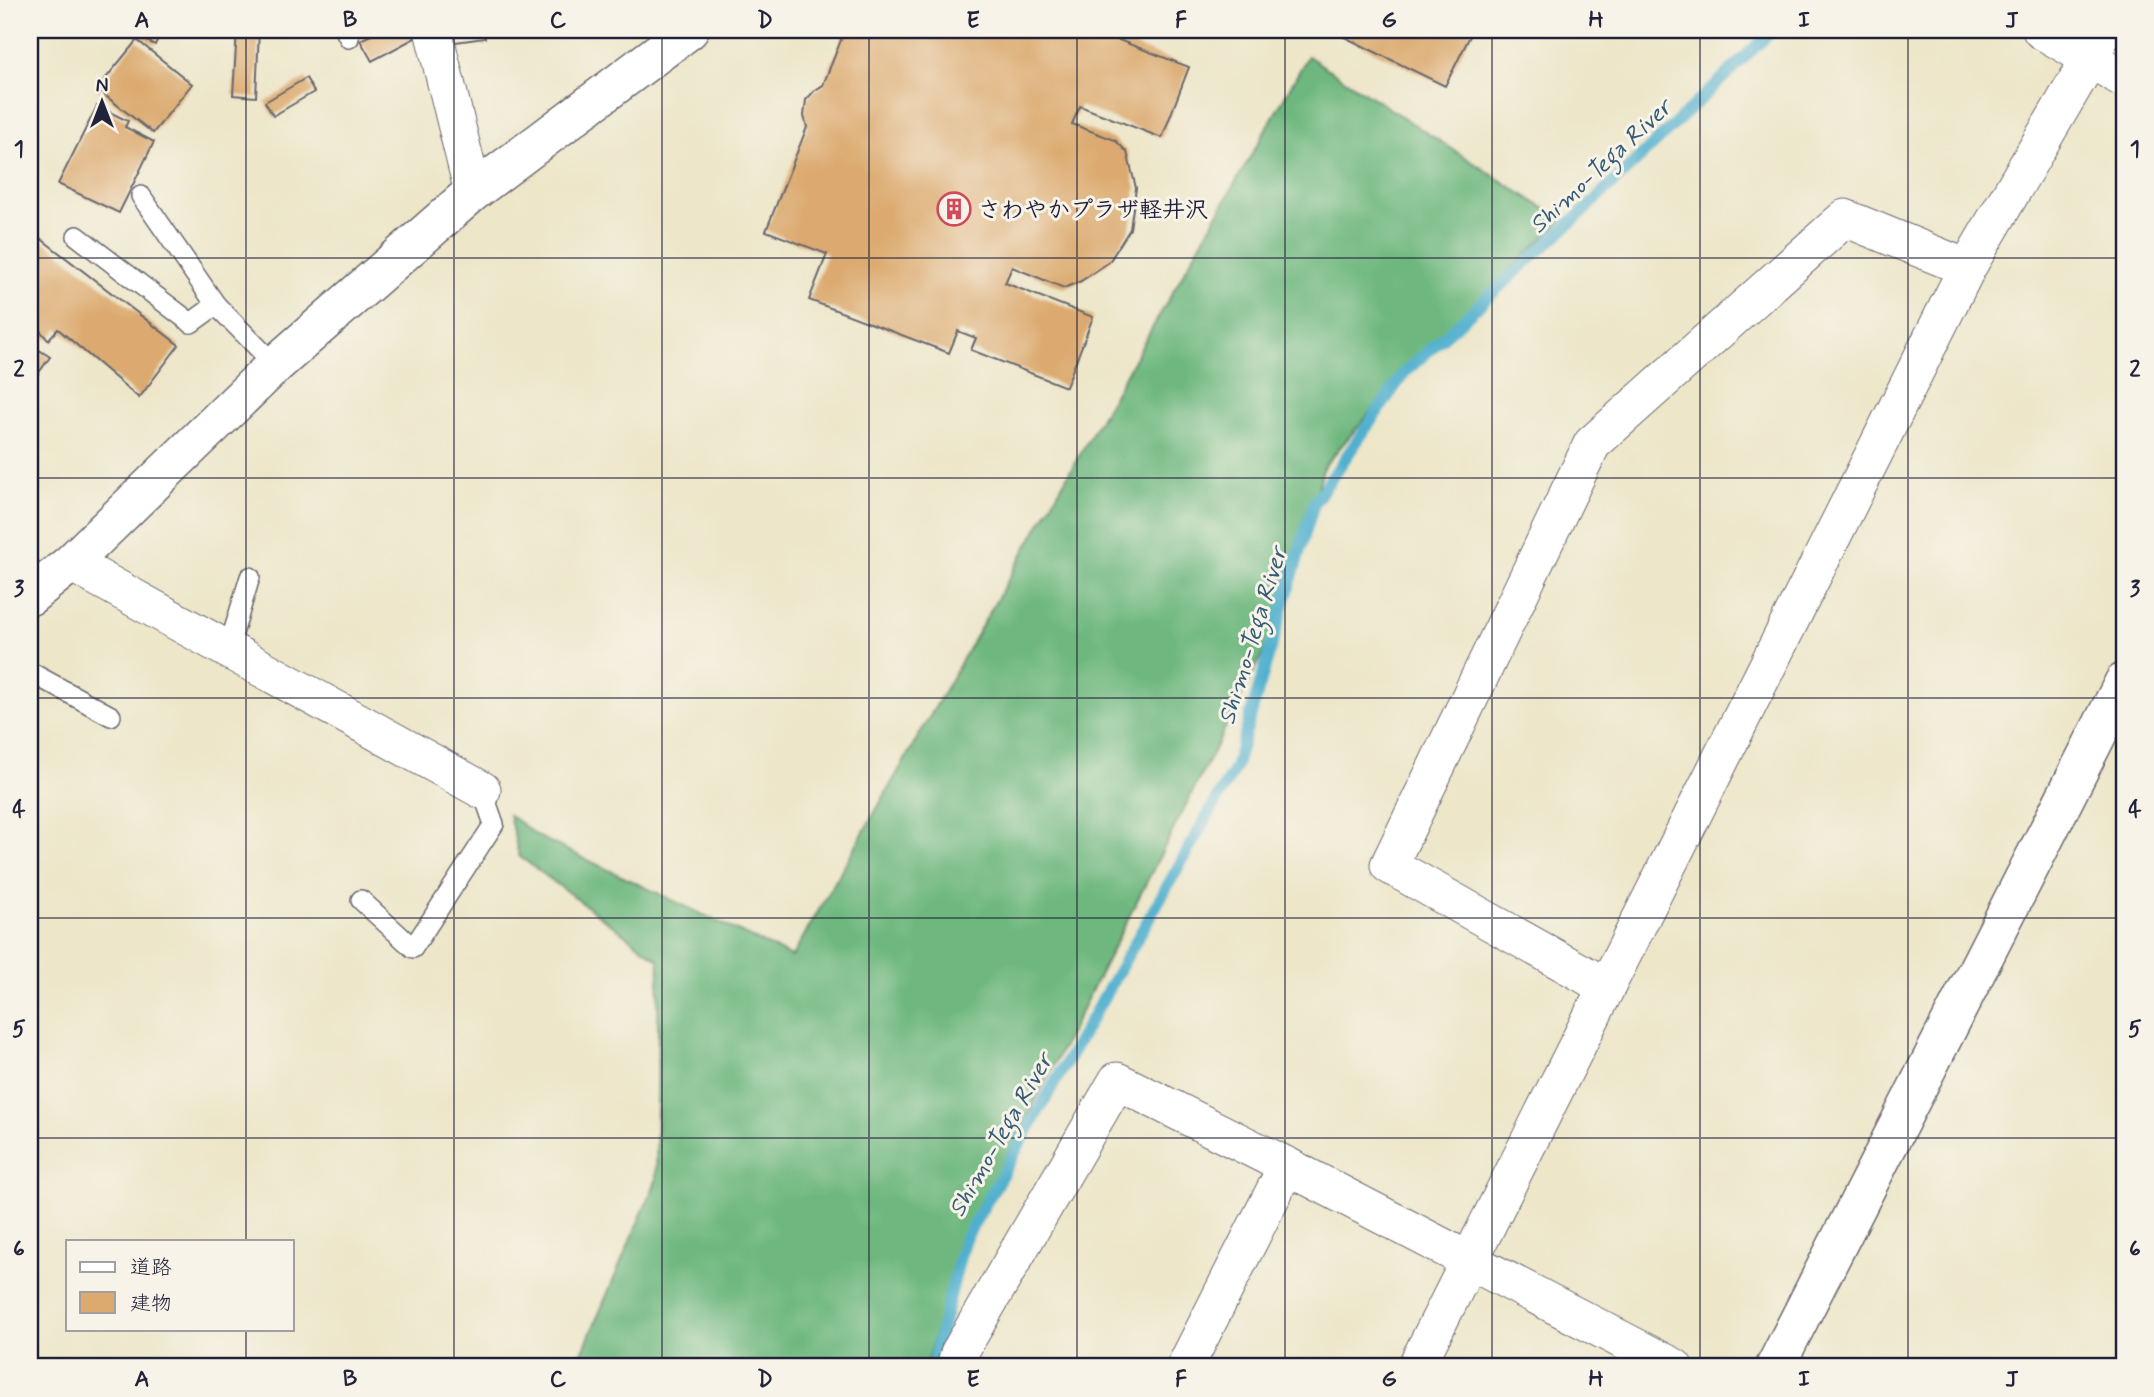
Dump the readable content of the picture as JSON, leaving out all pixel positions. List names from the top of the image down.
{
  "water": ["Shimo-Tega River"],
  "places": {
    "building": ["さわやかプラザ軽井沢"]
  },
  "legend": ["道路", "建物"],
  "north": "top",
  "grid": {
    "columns": [
      "A",
      "B",
      "C",
      "D",
      "E",
      "F",
      "G",
      "H",
      "I",
      "J"
    ],
    "rows": [
      "1",
      "2",
      "3",
      "4",
      "5",
      "6"
    ]
  }
}
